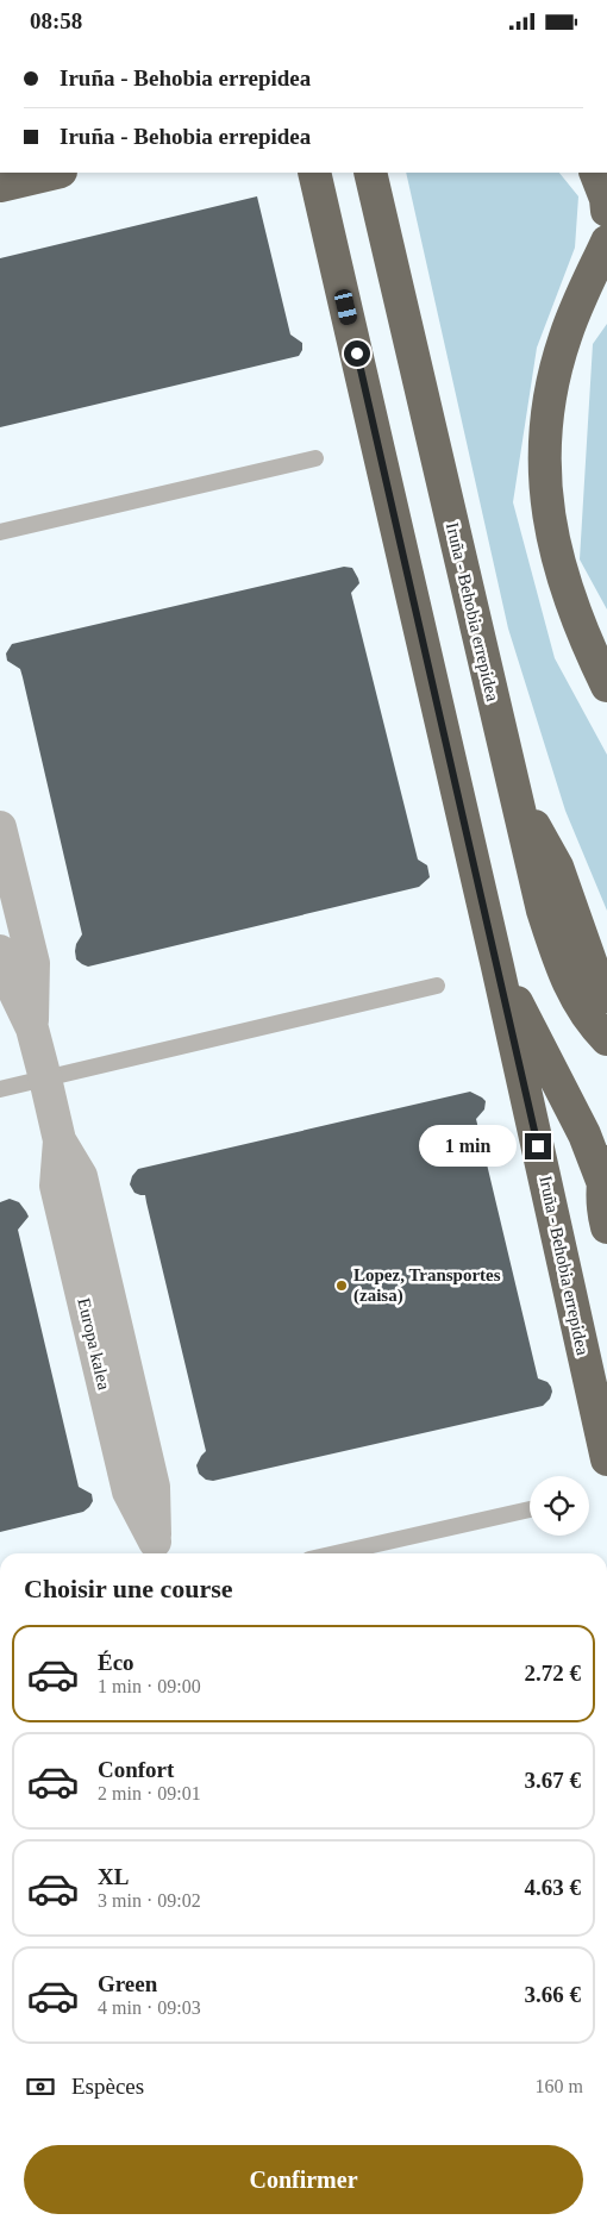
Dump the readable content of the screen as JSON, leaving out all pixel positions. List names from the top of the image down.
{
  "streets": {
    "highway": ["Iruña - Behobia errepidea"],
    "street": ["Europa kalea"]
  },
  "places": ["Lopez, Transportes (zaisa)"],
  "page": {
    "status": "08:58",
    "banner": ["Iruña - Behobia errepidea", "Iruña - Behobia errepidea"],
    "bubble": "1 min",
    "heading": "Choisir une course",
    "list": [
      {
        "name": "Éco",
        "note": "1 min · 09:00",
        "value": "2.72 €"
      },
      {
        "name": "Confort",
        "note": "2 min · 09:01",
        "value": "3.67 €"
      },
      {
        "name": "XL",
        "note": "3 min · 09:02",
        "value": "4.63 €"
      },
      {
        "name": "Green",
        "note": "4 min · 09:03",
        "value": "3.66 €"
      }
    ],
    "pay": ["Espèces", "160 m"],
    "buttons": "Confirmer"
  }
}
